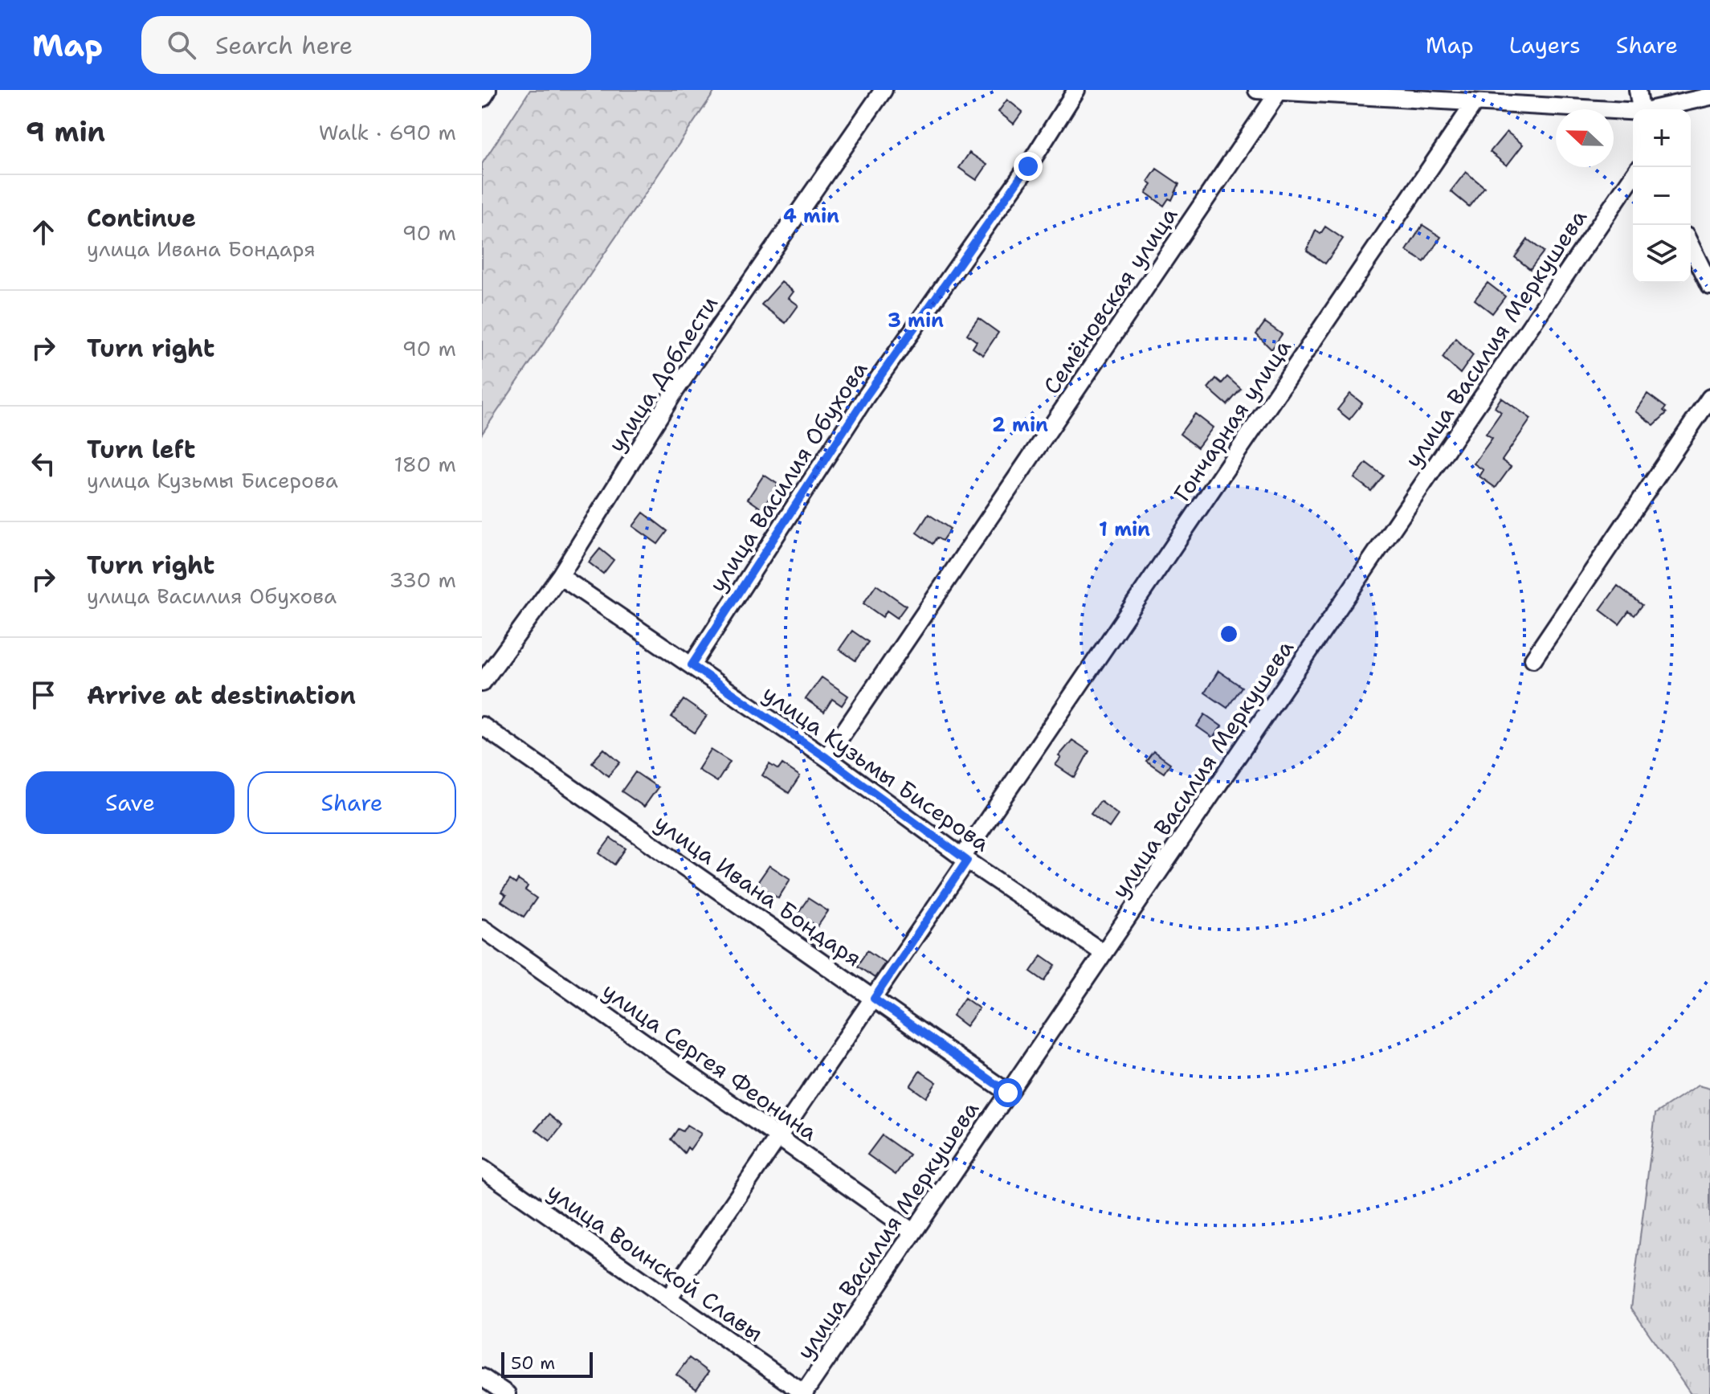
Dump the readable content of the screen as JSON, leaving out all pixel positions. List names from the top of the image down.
{
  "streets": {
    "street": [
      "Семёновская улица",
      "улица Василия Меркушева",
      "улица Доблести",
      "Гончарная улица",
      "улица Василия Обухова",
      "улица Кузьмы Бисерова",
      "улица Ивана Бондаря",
      "улица Сергея Феонина",
      "улица Воинской Славы"
    ]
  },
  "crossings": [
    ["Семёновская улица", "улица Кузьмы Бисерова"],
    ["улица Василия Меркушева", "улица Кузьмы Бисерова"],
    ["улица Василия Меркушева", "улица Ивана Бондаря"],
    ["улица Василия Меркушева", "улица Сергея Феонина"],
    ["улица Василия Меркушева", "улица Воинской Славы"],
    ["улица Доблести", "улица Кузьмы Бисерова"],
    ["Гончарная улица", "улица Кузьмы Бисерова"],
    ["Гончарная улица", "улица Ивана Бондаря"],
    ["Гончарная улица", "улица Сергея Феонина"],
    ["Гончарная улица", "улица Воинской Славы"],
    ["улица Василия Обухова", "улица Кузьмы Бисерова"]
  ],
  "scale_bar": "50 m",
  "north": "left",
  "page": {
    "header": "Map",
    "search": "Search here",
    "nav": ["Map", "Layers", "Share"],
    "heading": ["9 min", "Walk · 690 m"],
    "map_buttons": ["+", "−"],
    "list": [
      ["Continue", "улица Ивана Бондаря", "90 m"],
      ["Turn right", "90 m"],
      ["Turn left", "улица Кузьмы Бисерова", "180 m"],
      ["Turn right", "улица Василия Обухова", "330 m"],
      "Arrive at destination"
    ],
    "buttons": ["Save", "Share"],
    "scale": "50 m"
  },
  "rings": [
    "4 min",
    "3 min",
    "2 min",
    "1 min"
  ]
}
